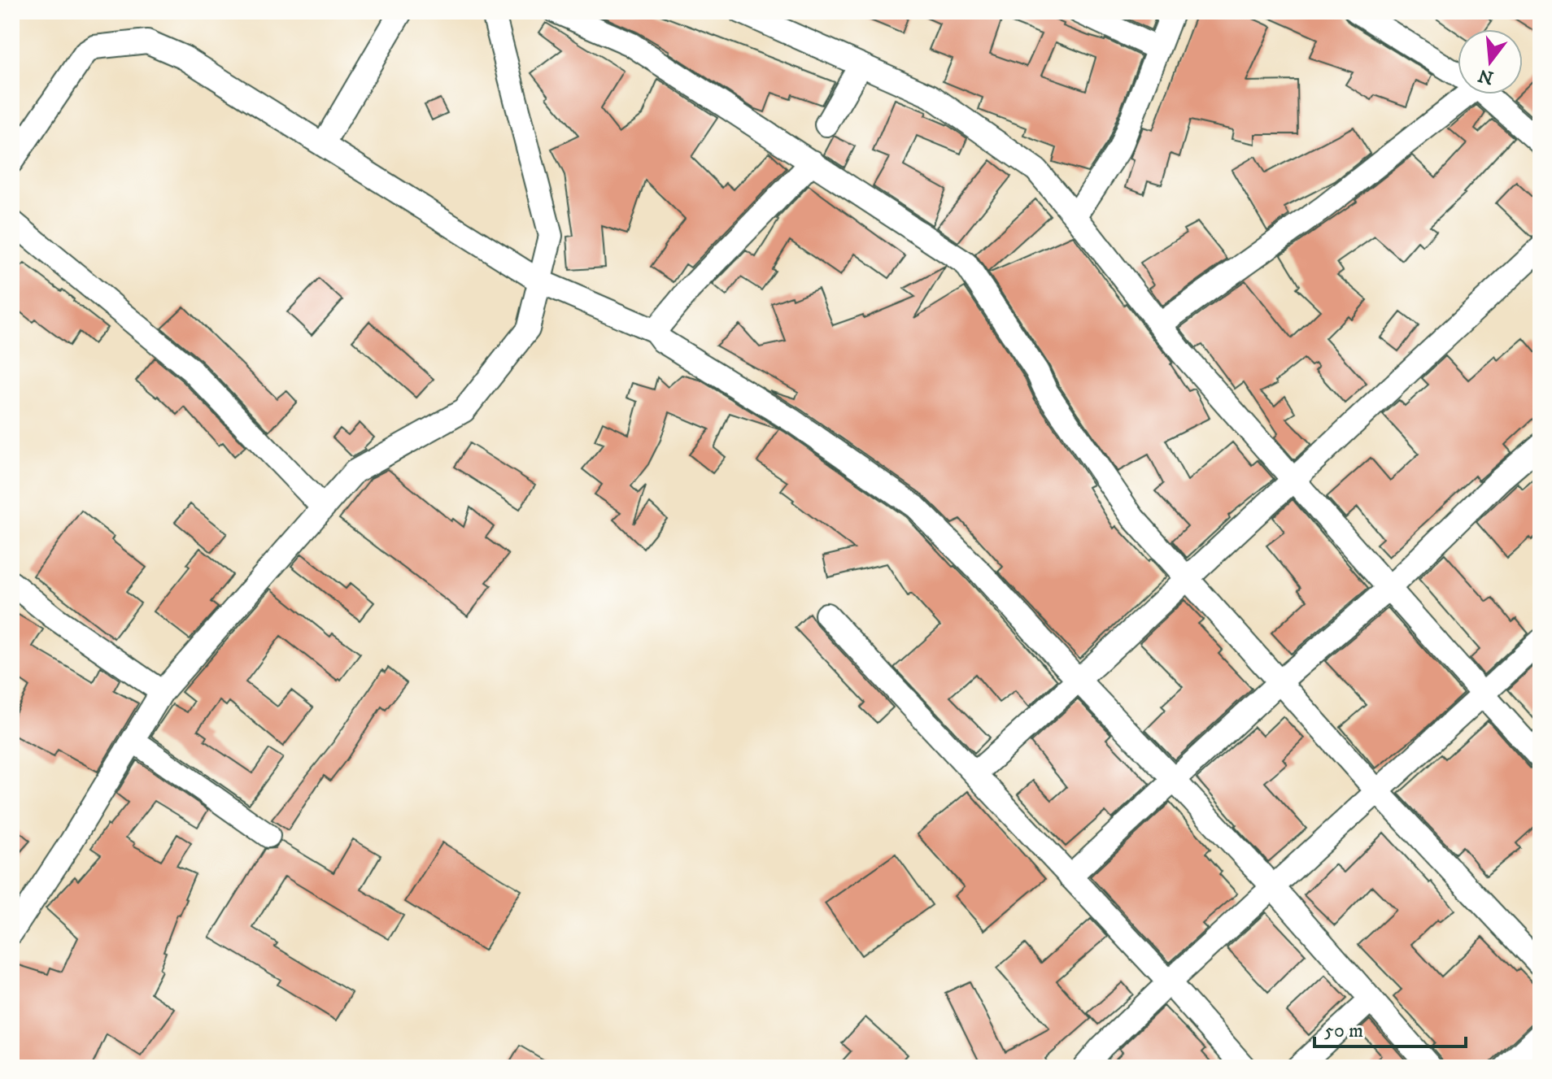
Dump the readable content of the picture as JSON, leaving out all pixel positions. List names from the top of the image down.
{
  "scale_bar": "50 m",
  "north": "bottom"
}
